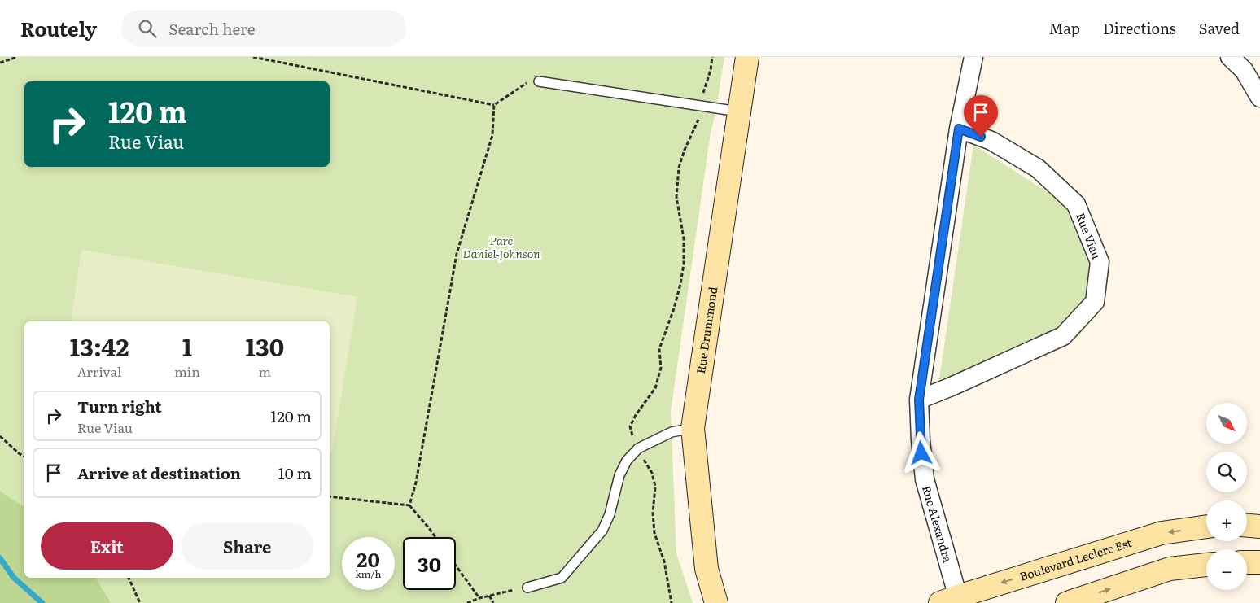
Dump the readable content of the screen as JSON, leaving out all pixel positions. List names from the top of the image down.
{
  "streets": {
    "street": [
      "Rue Viau",
      "Rue Drummond",
      "Rue Alexandra",
      "Boulevard Leclerc Est"
    ]
  },
  "crossings": [
    ["Rue Viau", "Rue Alexandra"],
    ["Rue Alexandra", "Boulevard Leclerc Est"]
  ],
  "parks": ["Parc Daniel-Johnson"],
  "north": "bottom right",
  "page": {
    "header": "Routely",
    "search": "Search here",
    "nav": ["Map", "Directions", "Saved"],
    "turn": ["120 m", "Rue Viau"],
    "eta": [
      "13:42",
      "Arrival",
      "1",
      "min",
      "130",
      "m"
    ],
    "list": [
      {
        "name": "Turn right",
        "note": "Rue Viau",
        "value": "120 m"
      },
      {
        "name": "Arrive at destination",
        "value": "10 m"
      }
    ],
    "map_buttons": ["+", "−"],
    "buttons": ["Exit", "Share"],
    "speed": "20 km/h",
    "limit": "30"
  }
}
